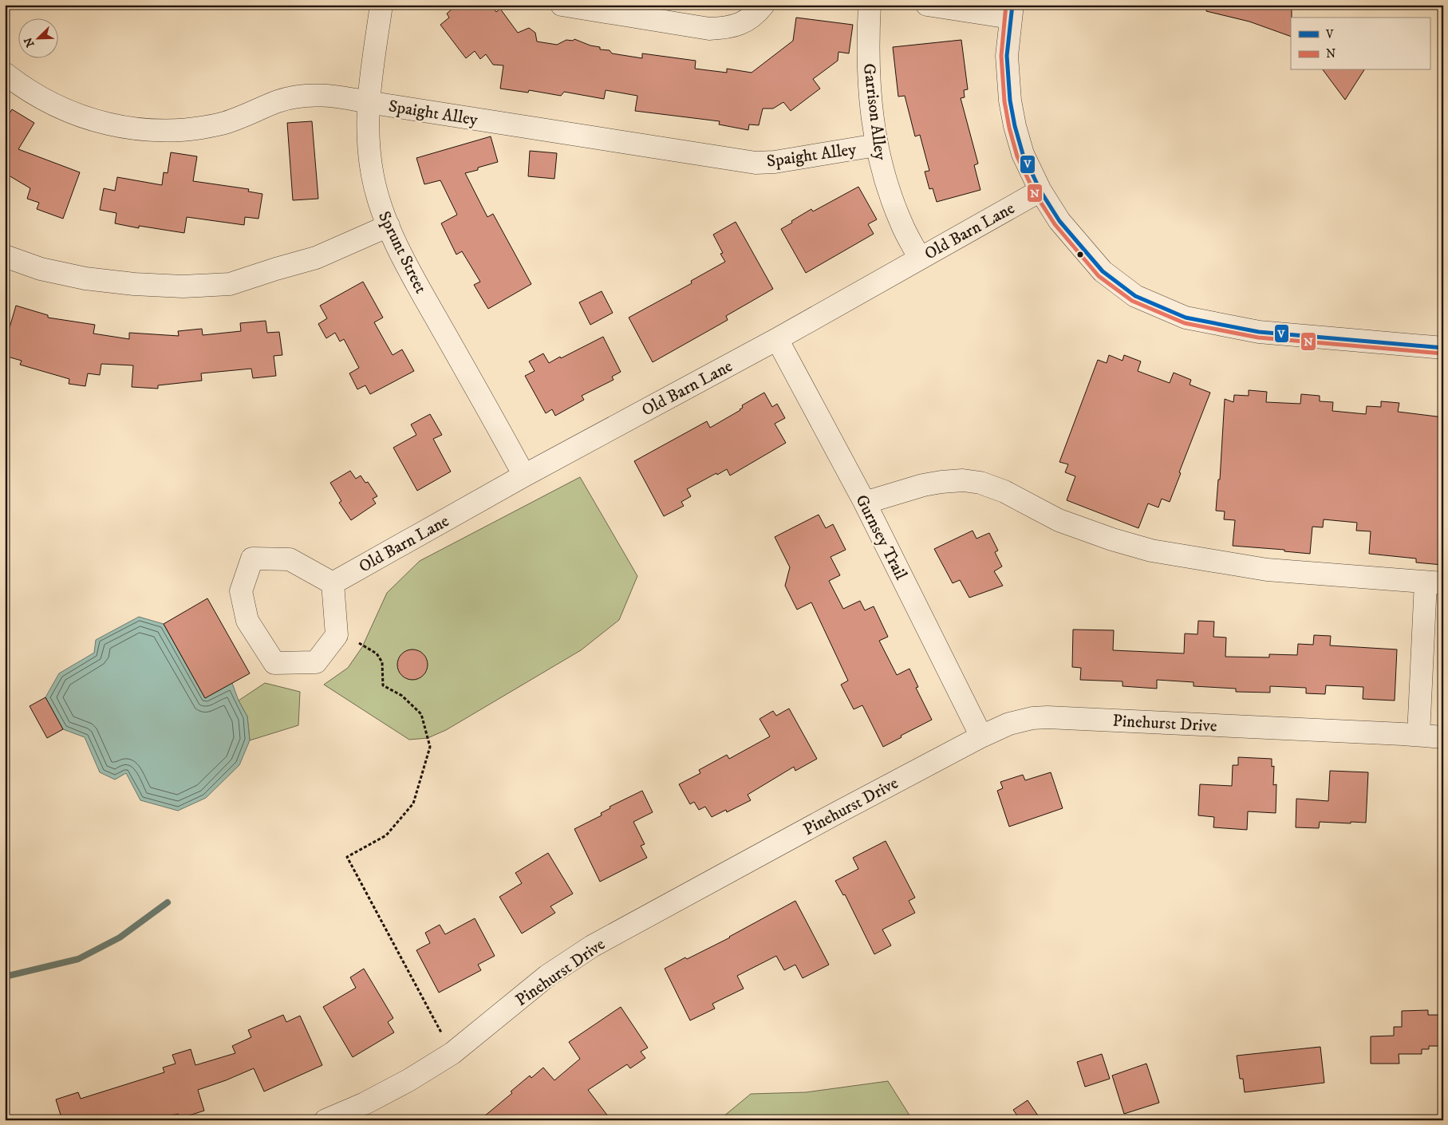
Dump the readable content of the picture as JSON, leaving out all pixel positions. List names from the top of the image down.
{
  "streets": {
    "street": [
      "Garrison Alley",
      "Spaight Alley",
      "Old Barn Lane",
      "Sprunt Street",
      "Gurnsey Trail",
      "Pinehurst Drive"
    ]
  },
  "crossings": [
    ["Garrison Alley", "Spaight Alley"],
    ["Garrison Alley", "Old Barn Lane"],
    ["Spaight Alley", "Sprunt Street"],
    ["Old Barn Lane", "Sprunt Street"],
    ["Old Barn Lane", "Gurnsey Trail"],
    ["Gurnsey Trail", "Pinehurst Drive"]
  ],
  "lines": ["transit line V", "transit line N"],
  "legend": ["V", "N"],
  "north": "bottom left"
}
